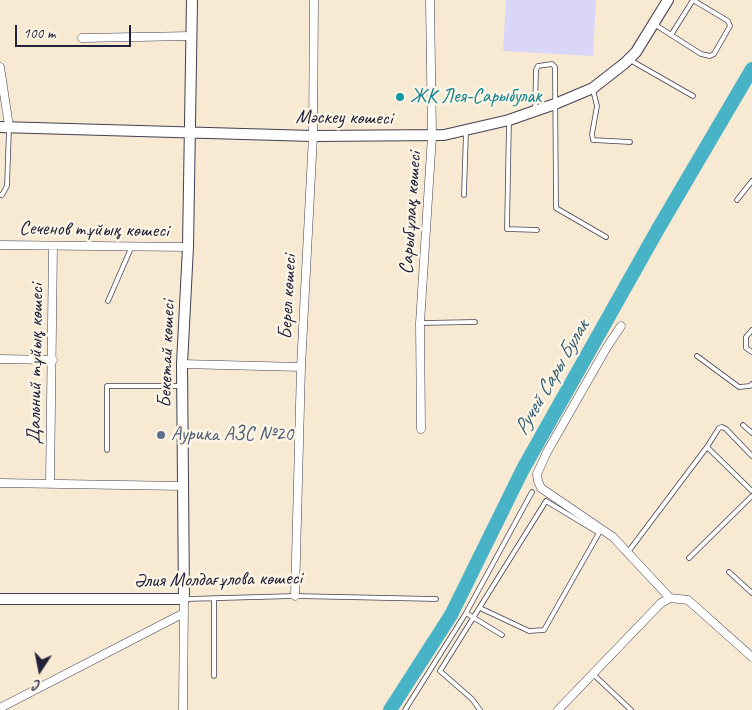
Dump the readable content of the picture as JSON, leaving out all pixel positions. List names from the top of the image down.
{
  "streets": {
    "street": [
      "Мәскеу көшесі",
      "Сарыбұлақ көшесі",
      "Сеченов тұйық көшесі",
      "Берел көшесі",
      "Бекетай көшесі",
      "Дальний тұйық көшесі",
      "Әлия Молдағұлова көшесі"
    ]
  },
  "crossings": [
    ["Мәскеу көшесі", "Сарыбұлақ көшесі"],
    ["Мәскеу көшесі", "Берел көшесі"],
    ["Мәскеу көшесі", "Бекетай көшесі"],
    ["Сеченов тұйық көшесі", "Бекетай көшесі"],
    ["Сеченов тұйық көшесі", "Дальний тұйық көшесі"],
    ["Берел көшесі", "Әлия Молдағұлова көшесі"],
    ["Бекетай көшесі", "Әлия Молдағұлова көшесі"]
  ],
  "water": ["Ручей Сары Булак"],
  "places": ["ЖК Лея-Сарыбулак", "Аурика АЗС №20"],
  "scale_bar": "100 m",
  "north": "bottom"
}
